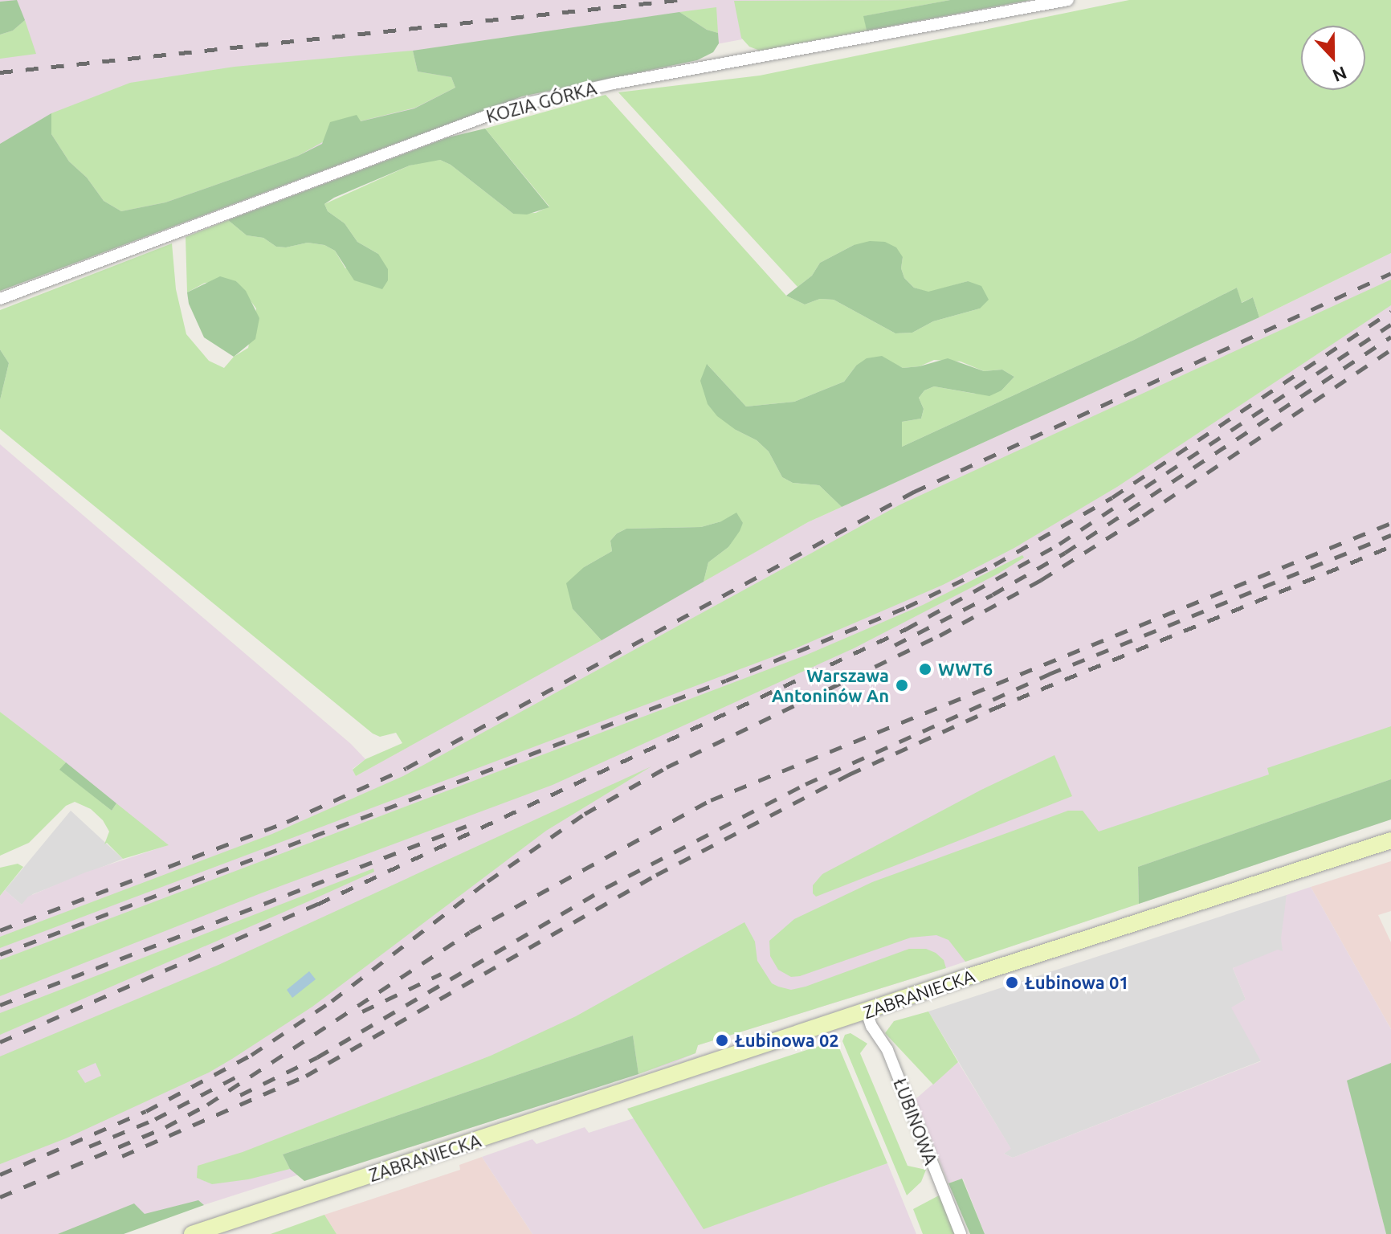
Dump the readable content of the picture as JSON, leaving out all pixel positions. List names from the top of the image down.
{
  "streets": {
    "main road": ["ZABRANIECKA"],
    "street": ["KOZIA GÓRKA", "ŁUBINOWA"]
  },
  "crossings": [
    ["ZABRANIECKA", "ŁUBINOWA"]
  ],
  "places": [
    "WWT6",
    "Warszawa Antoninów An",
    "Łubinowa 01",
    "Łubinowa 02"
  ],
  "north": "bottom"
}
